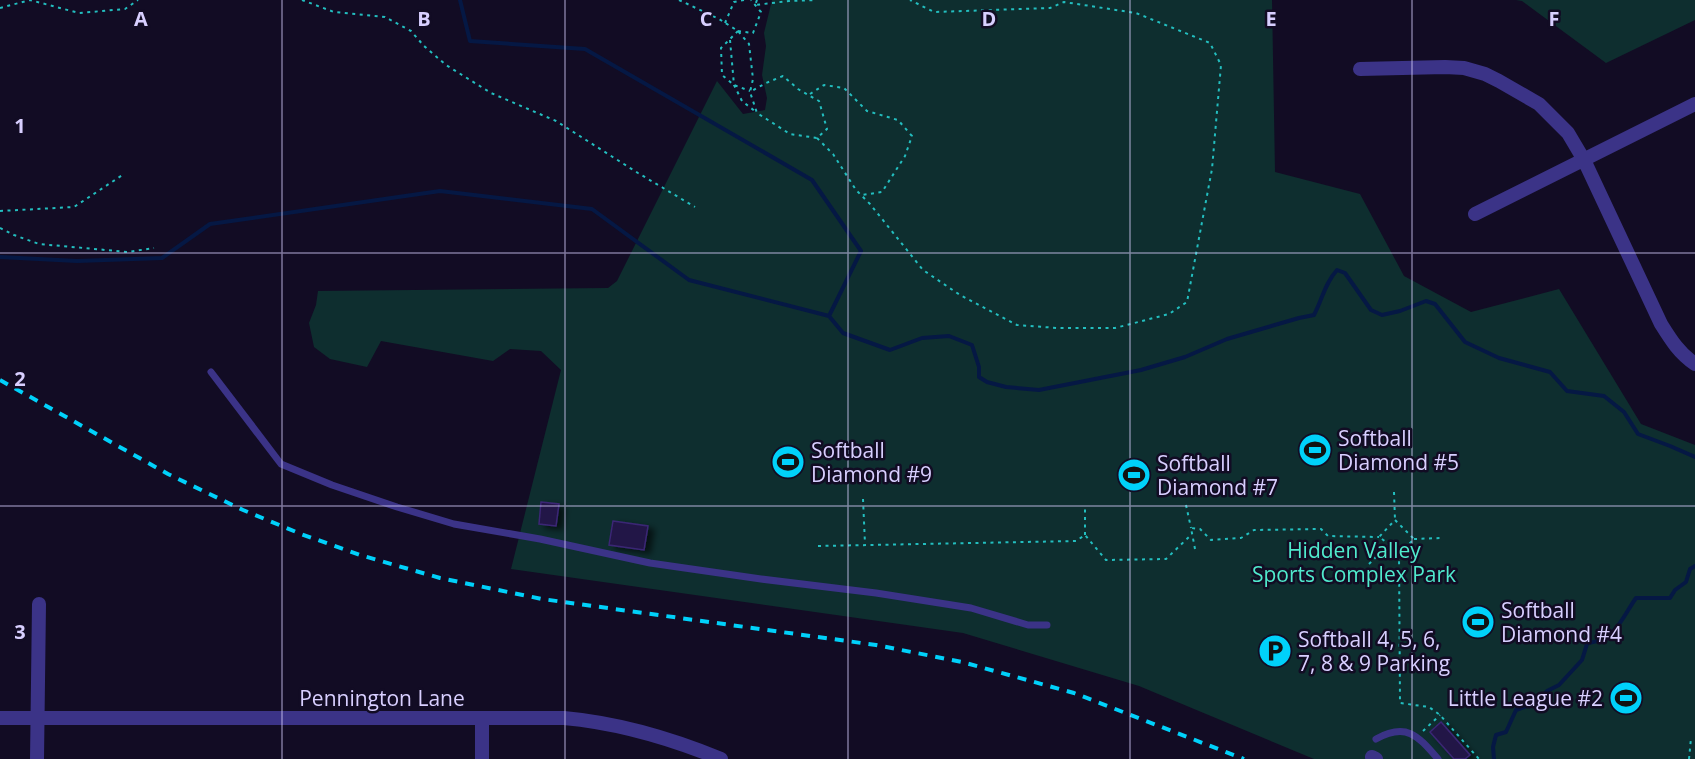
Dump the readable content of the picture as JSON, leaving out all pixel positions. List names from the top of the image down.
{
  "streets": {
    "street": ["Pennington Lane"]
  },
  "parks": ["Hidden Valley Sports Complex Park"],
  "places": {
    "sports": [
      "Softball Diamond #5",
      "Softball Diamond #9",
      "Softball Diamond #7",
      "Softball Diamond #4",
      "Little League #2"
    ],
    "parking": ["Softball 4, 5, 6, 7, 8 & 9 Parking"]
  },
  "grid": {
    "columns": [
      "A",
      "B",
      "C",
      "D",
      "E",
      "F"
    ],
    "rows": ["1", "2", "3"]
  }
}
